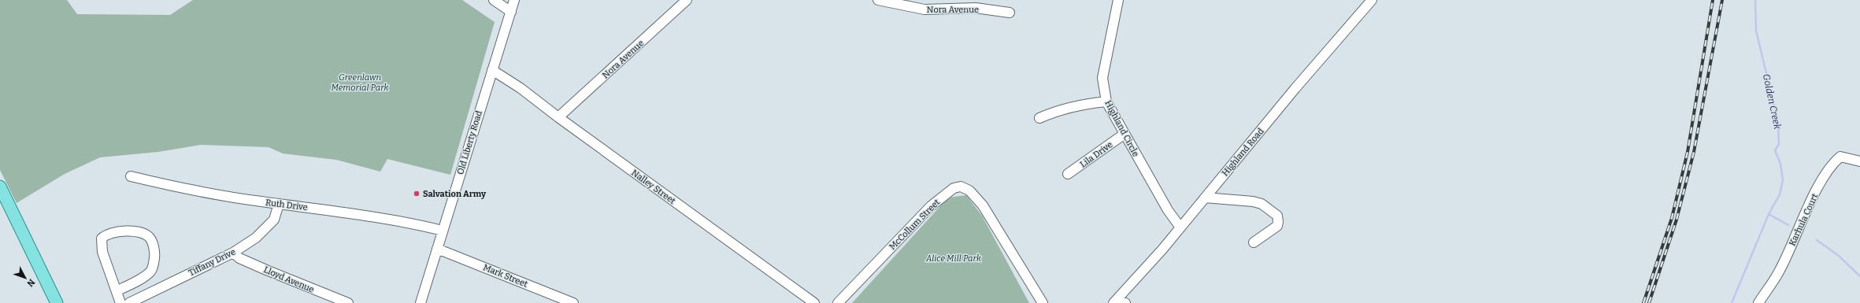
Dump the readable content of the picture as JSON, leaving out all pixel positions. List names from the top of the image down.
{
  "streets": {
    "street": [
      "Nora Avenue",
      "Highland Circle",
      "Old Liberty Road",
      "Highland Road",
      "Lila Drive",
      "Nalley Street",
      "Ruth Drive",
      "Karhula Court",
      "McCollum Street",
      "Tiffany Drive",
      "Mark Street",
      "Lloyd Avenue"
    ]
  },
  "crossings": [
    ["Nora Avenue", "Nalley Street"],
    ["Highland Circle", "Highland Road"],
    ["Highland Circle", "Lila Drive"],
    ["Old Liberty Road", "Nalley Street"],
    ["Old Liberty Road", "Ruth Drive"],
    ["Old Liberty Road", "Mark Street"],
    ["Ruth Drive", "Tiffany Drive"],
    ["Tiffany Drive", "Lloyd Avenue"]
  ],
  "water": ["Golden Creek"],
  "parks": ["Greenlawn Memorial Park", "Alice Mill Park"],
  "places": ["Salvation Army"],
  "north": "bottom right"
}
